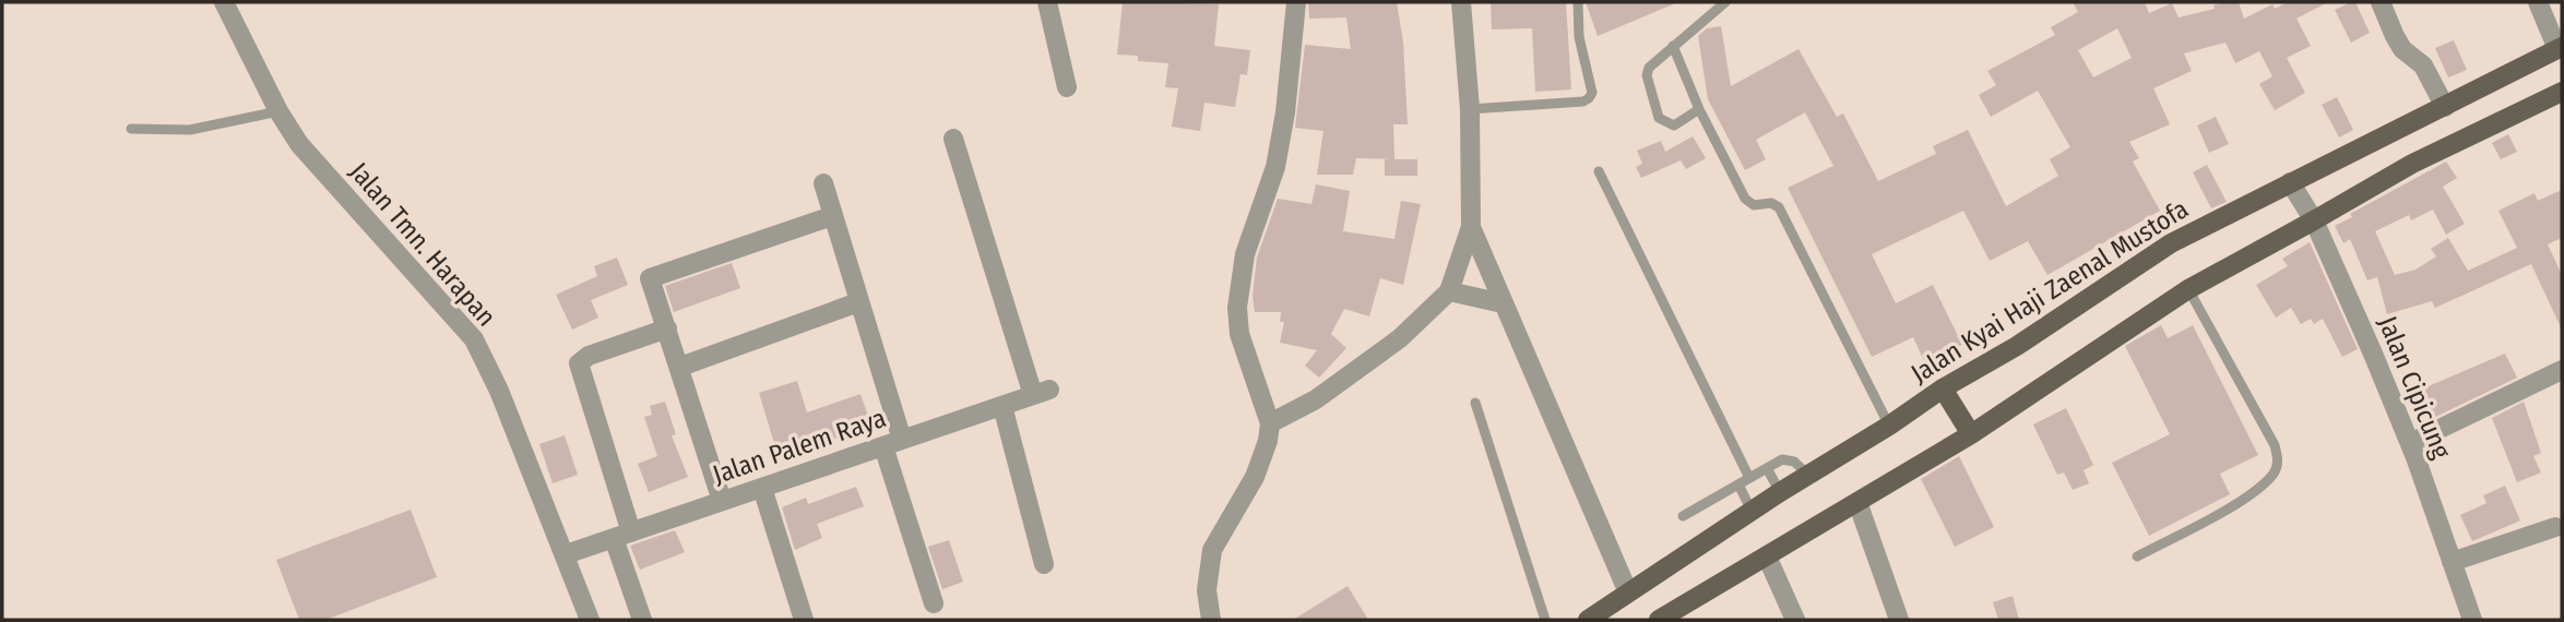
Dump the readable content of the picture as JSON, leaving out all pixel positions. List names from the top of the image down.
{
  "streets": {
    "main road": ["Jalan Kyai Haji Zaenal Mustofa"],
    "street": ["Jalan Tmn. Harapan", "Jalan Cipicung", "Jalan Palem Raya"]
  },
  "crossings": [
    ["Jalan Tmn. Harapan", "Jalan Palem Raya"],
    ["Jalan Kyai Haji Zaenal Mustofa", "Jalan Cipicung"]
  ]
}
